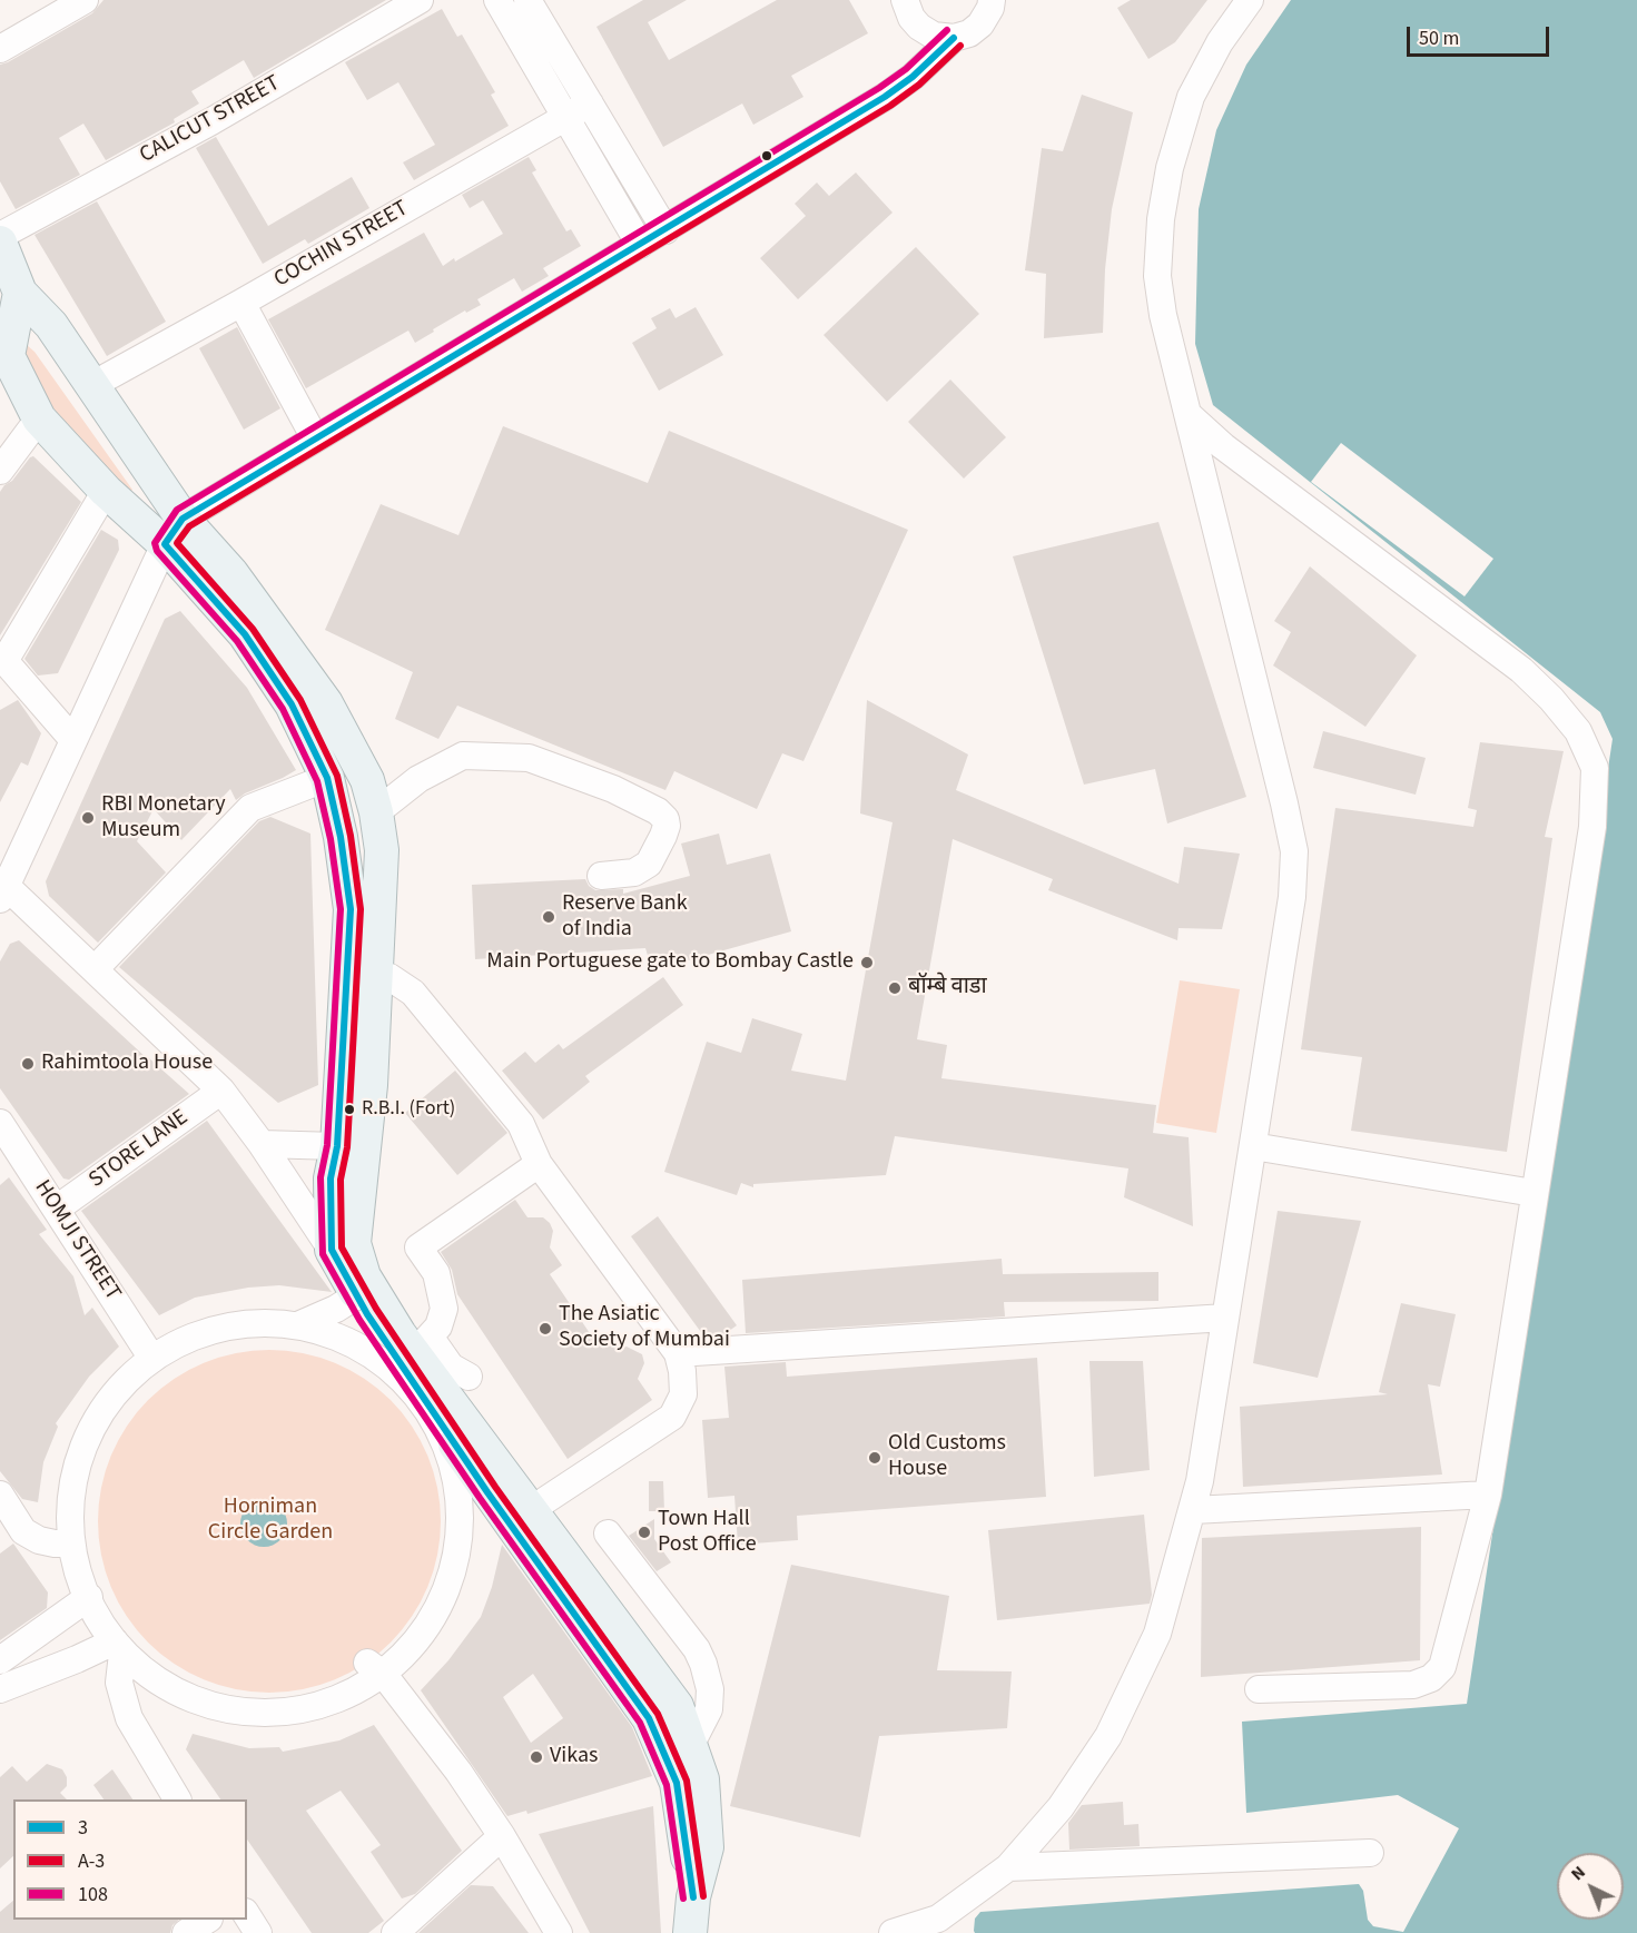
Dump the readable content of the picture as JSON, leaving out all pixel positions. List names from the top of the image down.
{
  "streets": {
    "street": [
      "CALICUT STREET",
      "COCHIN STREET",
      "STORE LANE",
      "HOMJI STREET"
    ]
  },
  "crossings": [
    ["STORE LANE", "HOMJI STREET"]
  ],
  "parks": ["Horniman Circle Garden"],
  "places": [
    "RBI Monetary Museum",
    "Reserve Bank of India",
    "Main Portuguese gate to Bombay Castle",
    "बॉम्बे वाडा",
    "Rahimtoola House",
    "R.B.I. (Fort)",
    "The Asiatic Society of Mumbai",
    "Old Customs House",
    "Town Hall Post Office",
    "Vikas"
  ],
  "lines": ["transit line 108", "transit line 3", "transit line A-3"],
  "legend": ["3", "A-3", "108"],
  "scale_bar": "50 m",
  "north": "top left"
}
